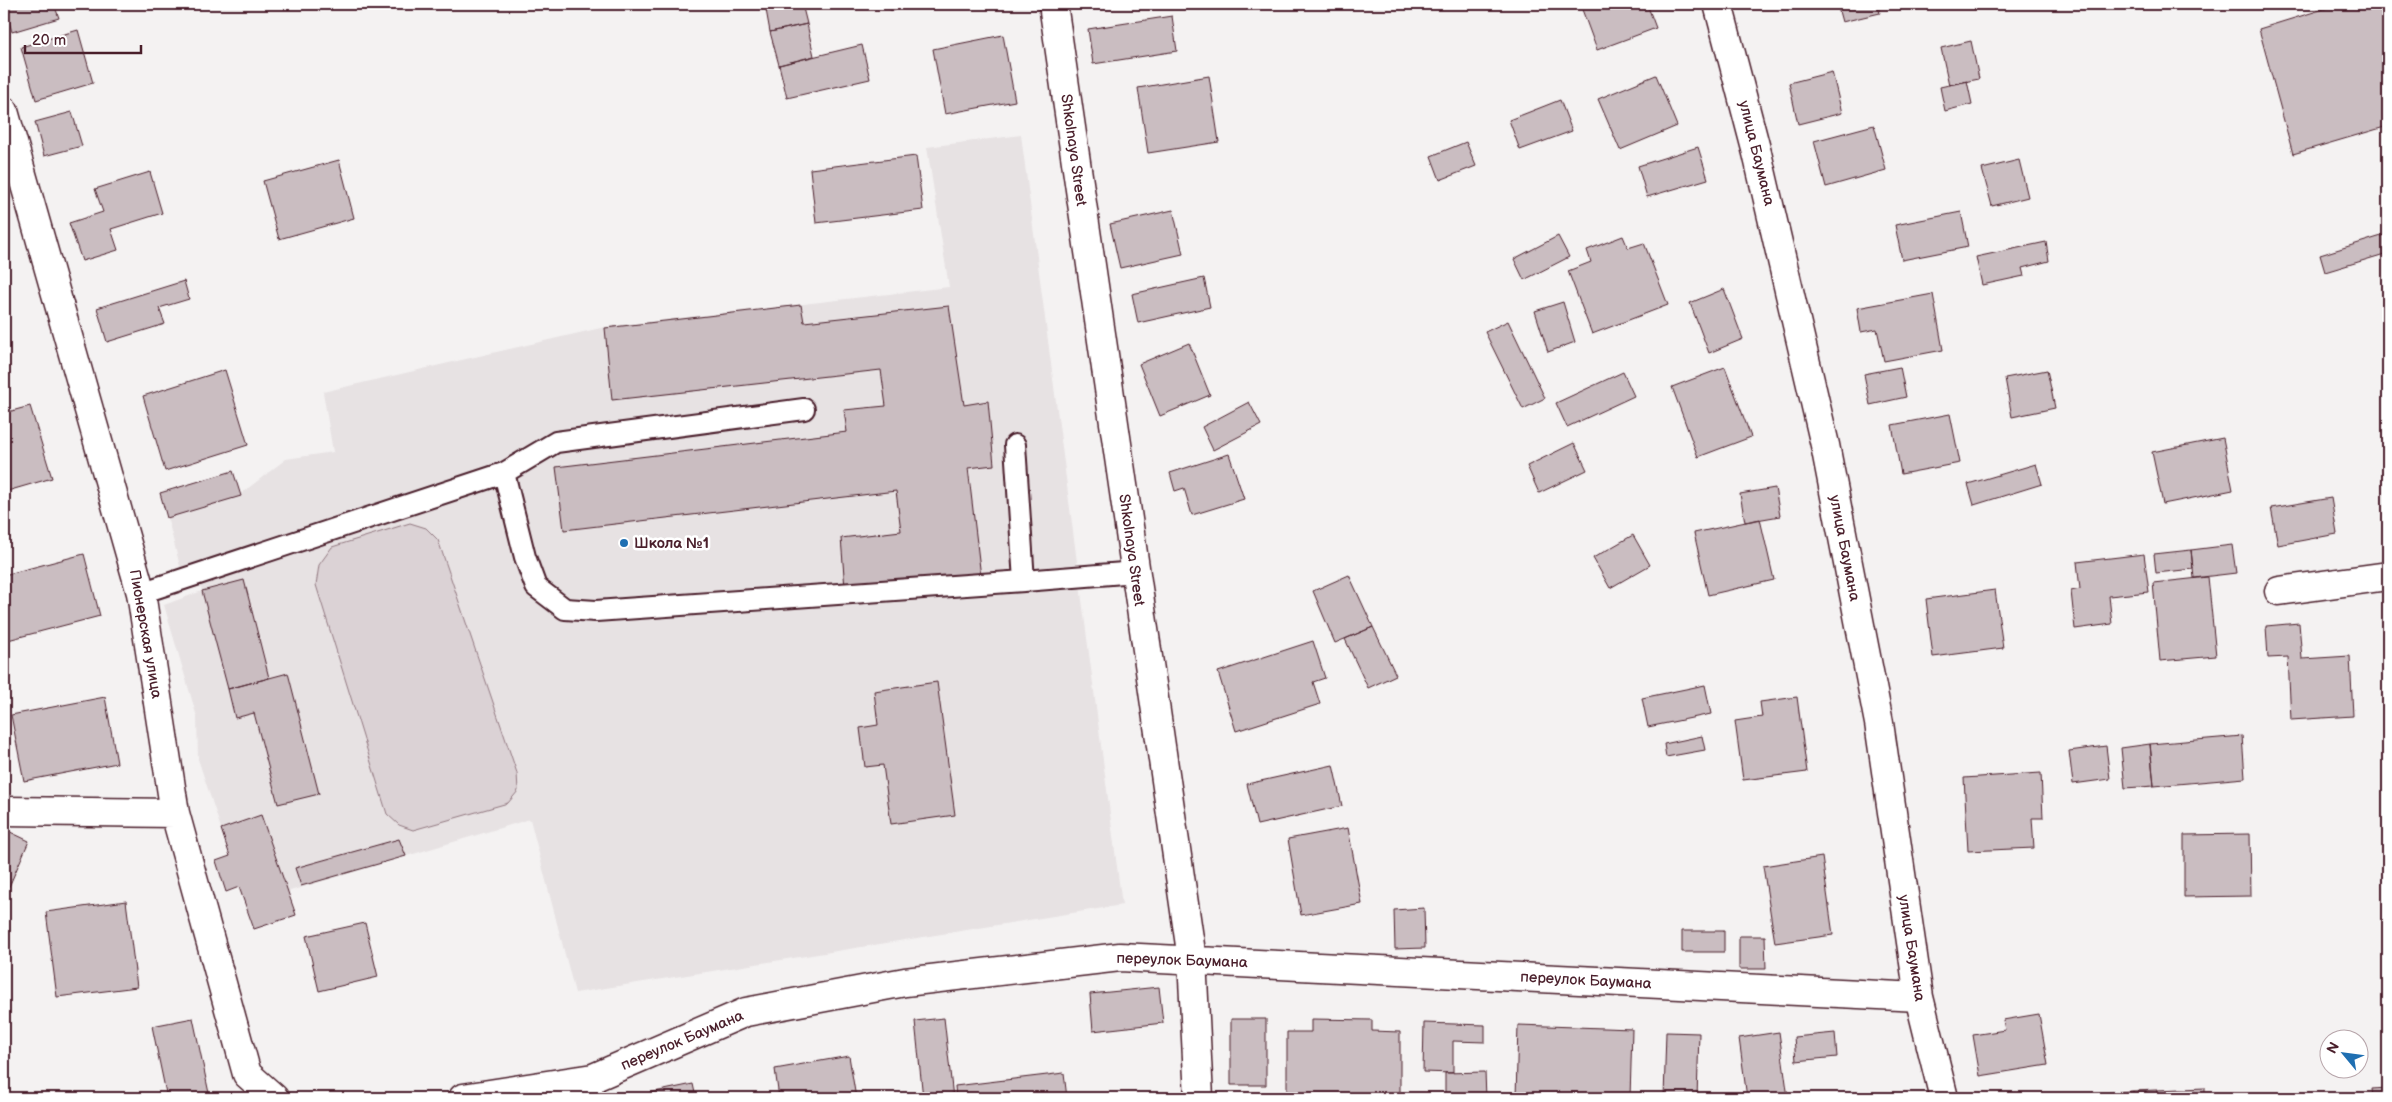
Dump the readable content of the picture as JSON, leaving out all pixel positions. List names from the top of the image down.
{
  "streets": {
    "street": [
      "Shkolnaya Street",
      "улица Баумана",
      "Пионерская улица",
      "переулок Баумана"
    ]
  },
  "crossings": [
    ["Shkolnaya Street", "переулок Баумана"],
    ["улица Баумана", "переулок Баумана"]
  ],
  "places": ["Школа №1"],
  "scale_bar": "20 m",
  "north": "top left"
}
